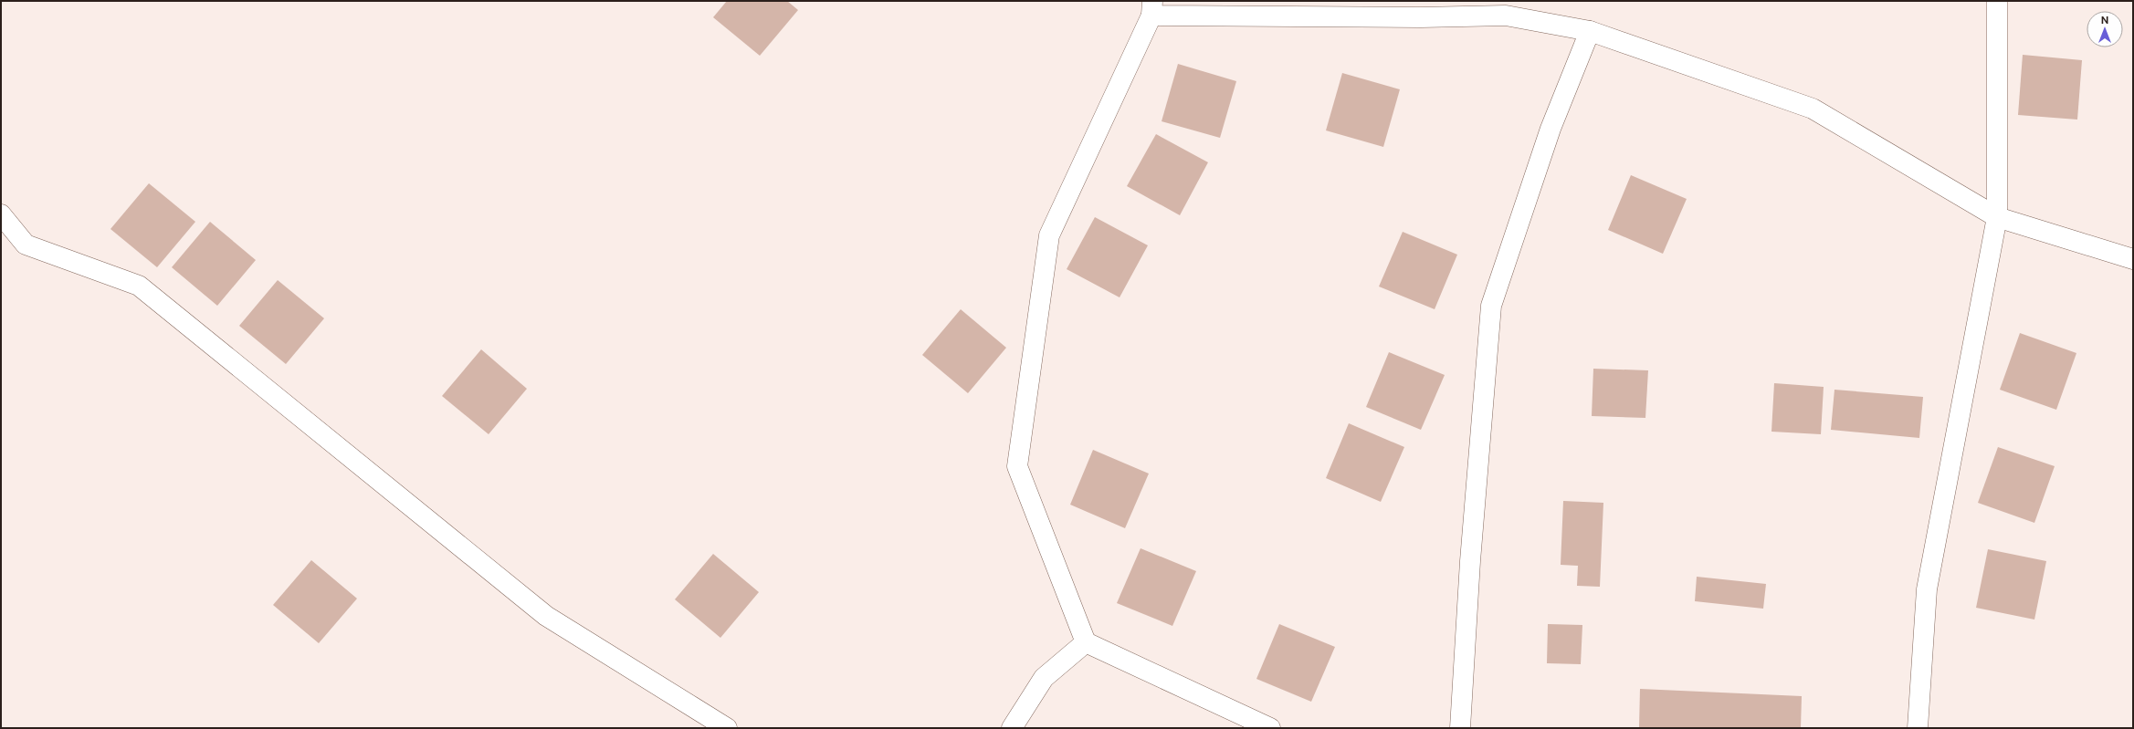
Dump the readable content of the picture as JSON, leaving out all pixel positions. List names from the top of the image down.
{
  "north": "top"
}
